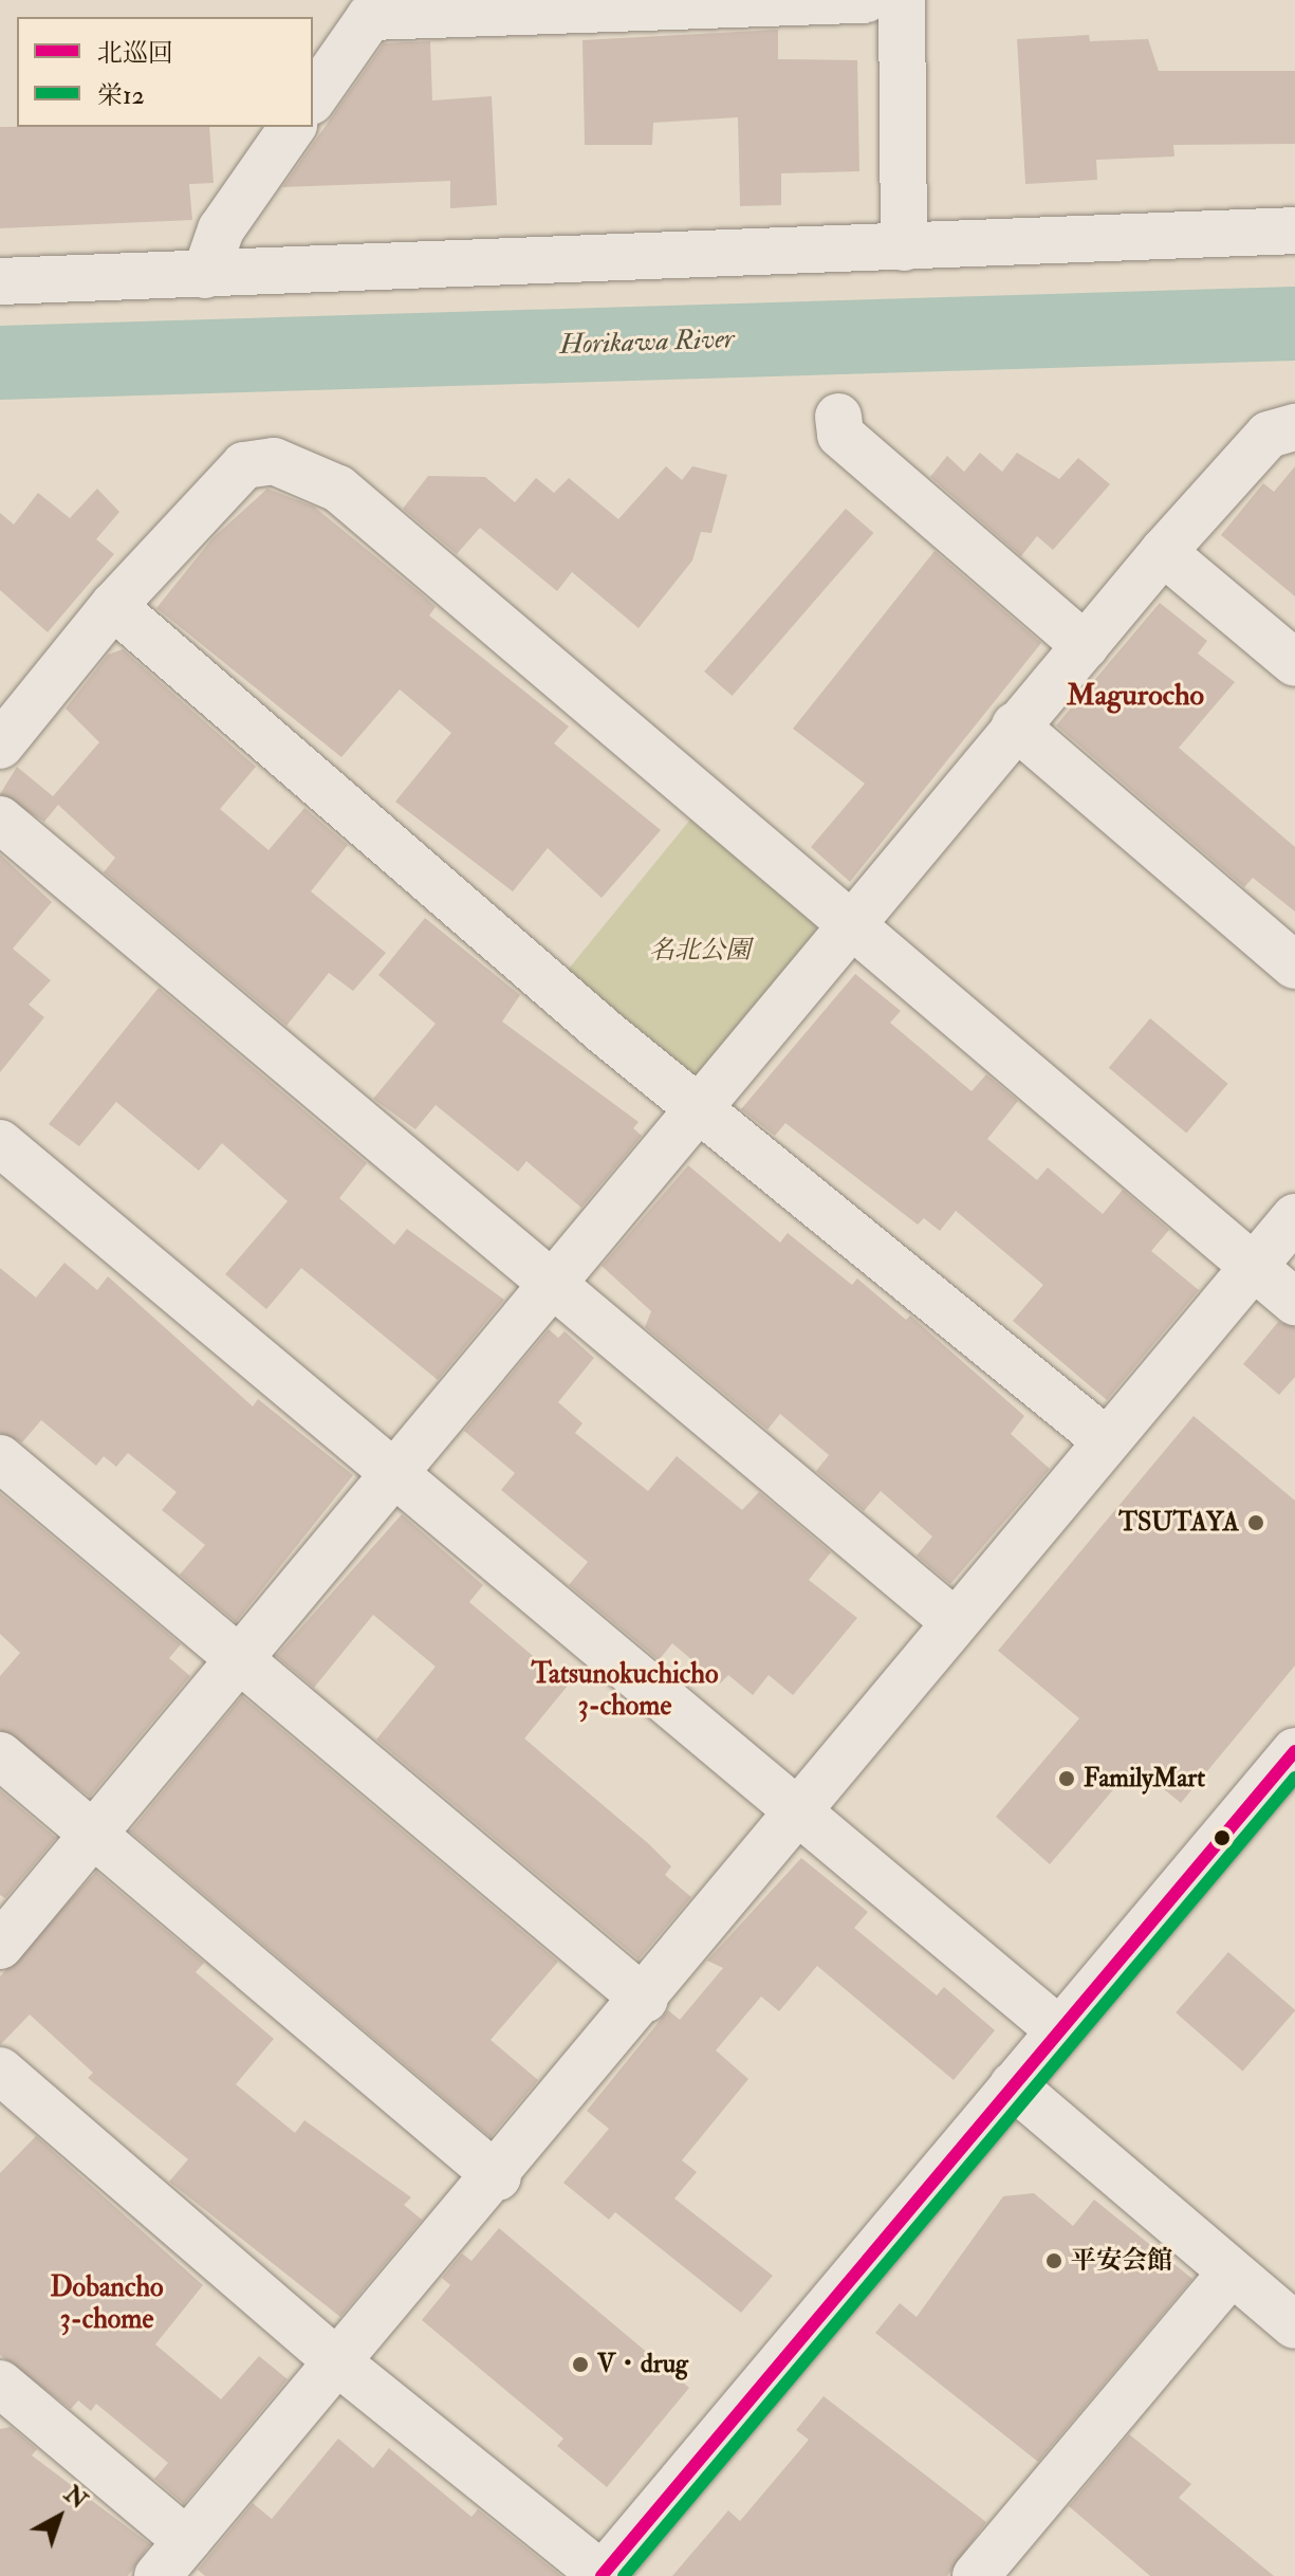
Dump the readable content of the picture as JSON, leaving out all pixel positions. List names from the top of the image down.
{
  "districts": ["Magurocho", "Tatsunokuchicho 3-chome", "Dobancho 3-chome"],
  "water": ["Horikawa River"],
  "parks": ["名北公園"],
  "places": [
    "TSUTAYA",
    "FamilyMart",
    "平安会館",
    "V・drug"
  ],
  "lines": ["transit line 北巡回", "transit line 栄12"],
  "legend": ["北巡回", "栄12"],
  "north": "top right"
}
